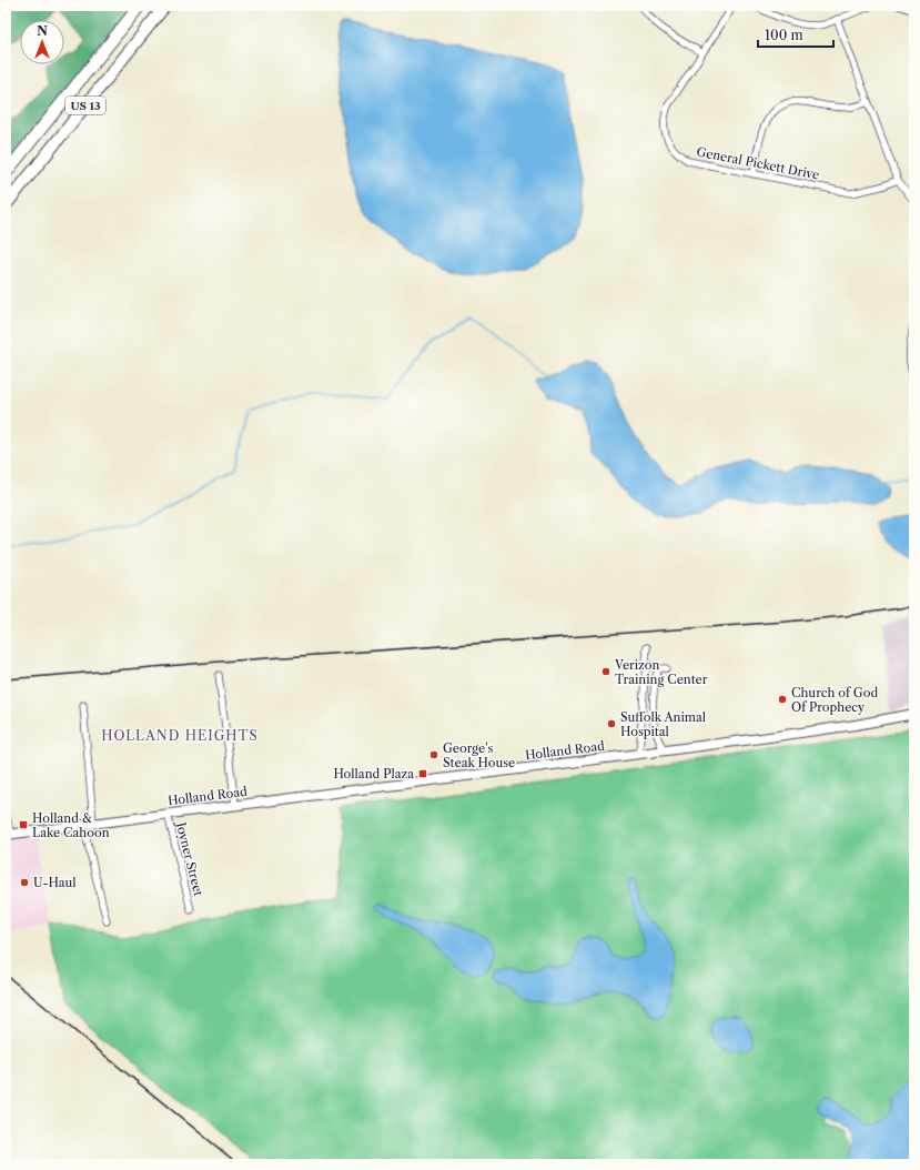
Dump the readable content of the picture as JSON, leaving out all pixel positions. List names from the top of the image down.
{
  "streets": {
    "highway": ["US 13"],
    "main road": ["Holland Road"],
    "street": ["General Pickett Drive", "Joyner Street"]
  },
  "crossings": [
    ["Holland Road", "Joyner Street"]
  ],
  "districts": ["HOLLAND HEIGHTS"],
  "places": {
    "other": [
      "Verizon Training Center",
      "Church of God Of Prophecy",
      "Suffolk Animal Hospital",
      "George's Steak House",
      "U-Haul"
    ],
    "transit": ["Holland Plaza", "Holland & Lake Cahoon"]
  },
  "scale_bar": "100 m",
  "north": "top"
}
